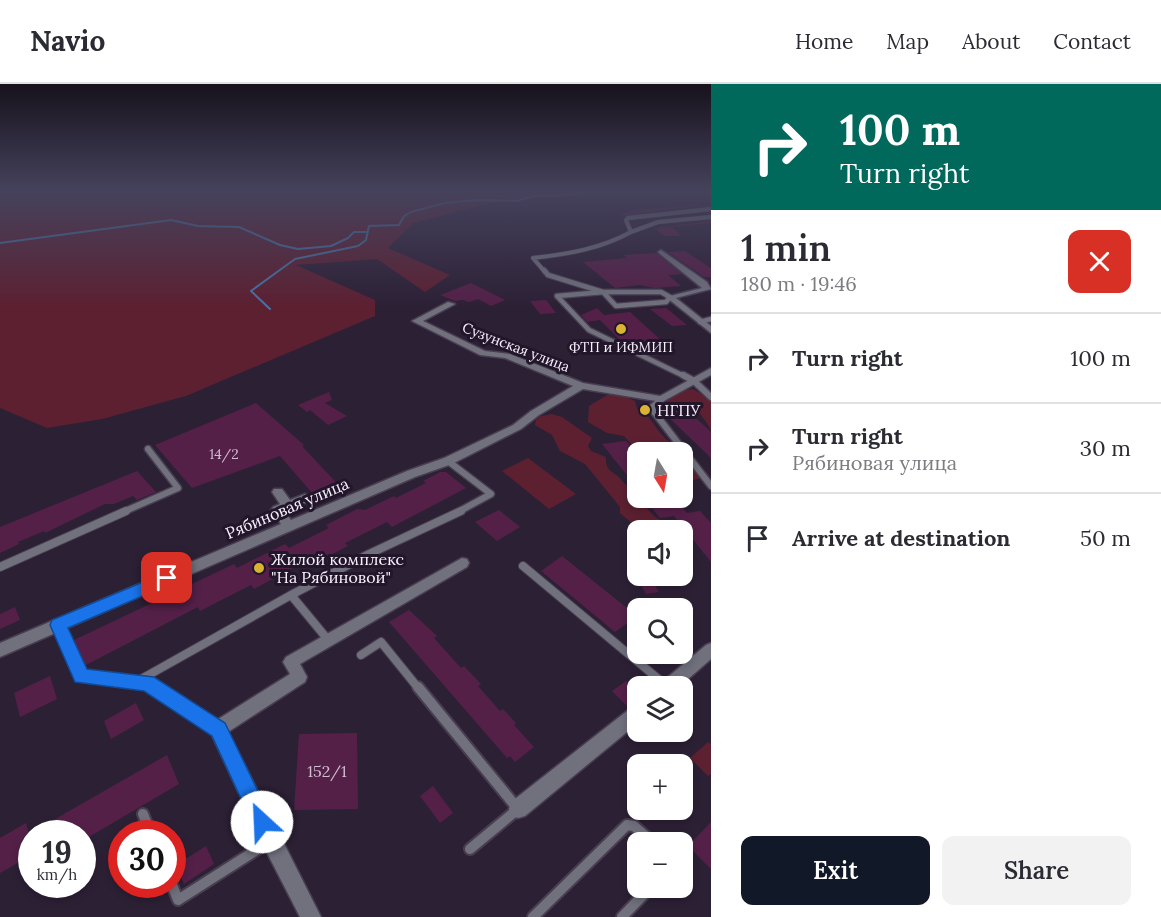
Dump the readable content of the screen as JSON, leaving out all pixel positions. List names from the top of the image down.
{
  "streets": {
    "street": ["Сузунская улица", "Рябиновая улица"]
  },
  "crossings": [
    ["Сузунская улица", "Рябиновая улица"]
  ],
  "places": ["ФТП и ИФМИП", "НГПУ", "Жилой комплекс \"На Рябиновой\""],
  "house_numbers": ["14/2", "152/1"],
  "north": "bottom",
  "page": {
    "header": "Navio",
    "nav": [
      "Home",
      "Map",
      "About",
      "Contact"
    ],
    "turn": ["100 m", "Turn right"],
    "heading": ["1 min", "180 m · 19:46"],
    "list": [
      {
        "name": "Turn right",
        "value": "100 m"
      },
      {
        "name": "Turn right",
        "note": "Рябиновая улица",
        "value": "30 m"
      },
      {
        "name": "Arrive at destination",
        "value": "50 m"
      }
    ],
    "map_buttons": ["+", "−"],
    "speed": "19 km/h",
    "limit": "30",
    "buttons": ["Exit", "Share"]
  }
}
